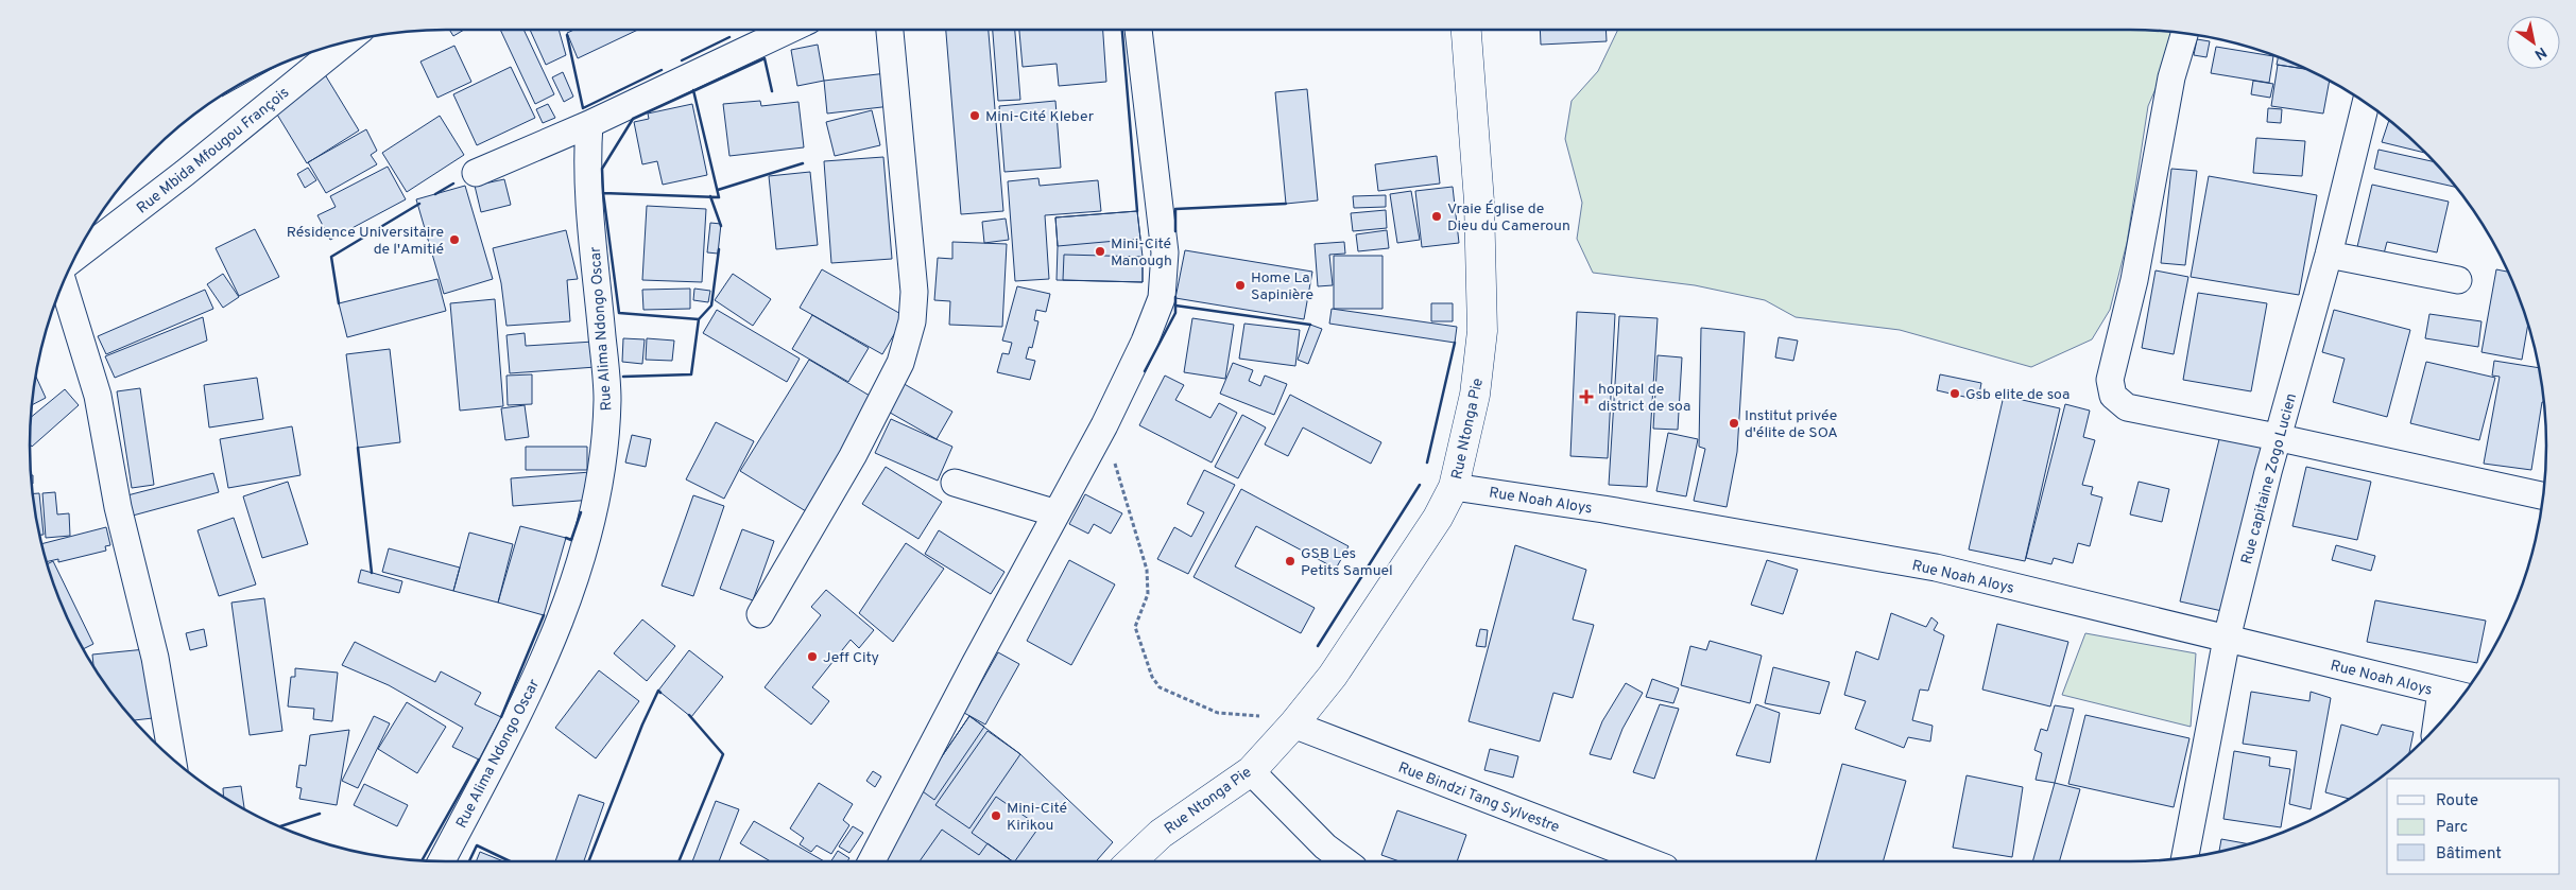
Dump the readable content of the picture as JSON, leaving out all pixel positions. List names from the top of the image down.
{
  "streets": {
    "street": [
      "Rue Mbida Mfougou François",
      "Rue Alima Ndongo Oscar",
      "Rue Ntonga Pie",
      "Rue capitaine Zogo Lucien",
      "Rue Noah Aloys",
      "Rue Bindzi Tang Sylvestre"
    ]
  },
  "crossings": [
    ["Rue Ntonga Pie", "Rue Noah Aloys"],
    ["Rue Ntonga Pie", "Rue Bindzi Tang Sylvestre"],
    ["Rue capitaine Zogo Lucien", "Rue Noah Aloys"]
  ],
  "places": {
    "other": [
      "Mini-Cité Kleber",
      "Vraie Église de Dieu du Cameroun",
      "Résidence Universitaire de l'Amitié",
      "Mini-Cité Manough",
      "Home La Sapinière",
      "Gsb elite de soa",
      "Institut privée d'élite de SOA",
      "GSB Les Petits Samuel",
      "Jeff City",
      "Mini-Cité Kirikou"
    ],
    "health": ["hopital de district de soa"]
  },
  "legend": ["Route", "Parc", "Bâtiment"],
  "north": "bottom right"
}
